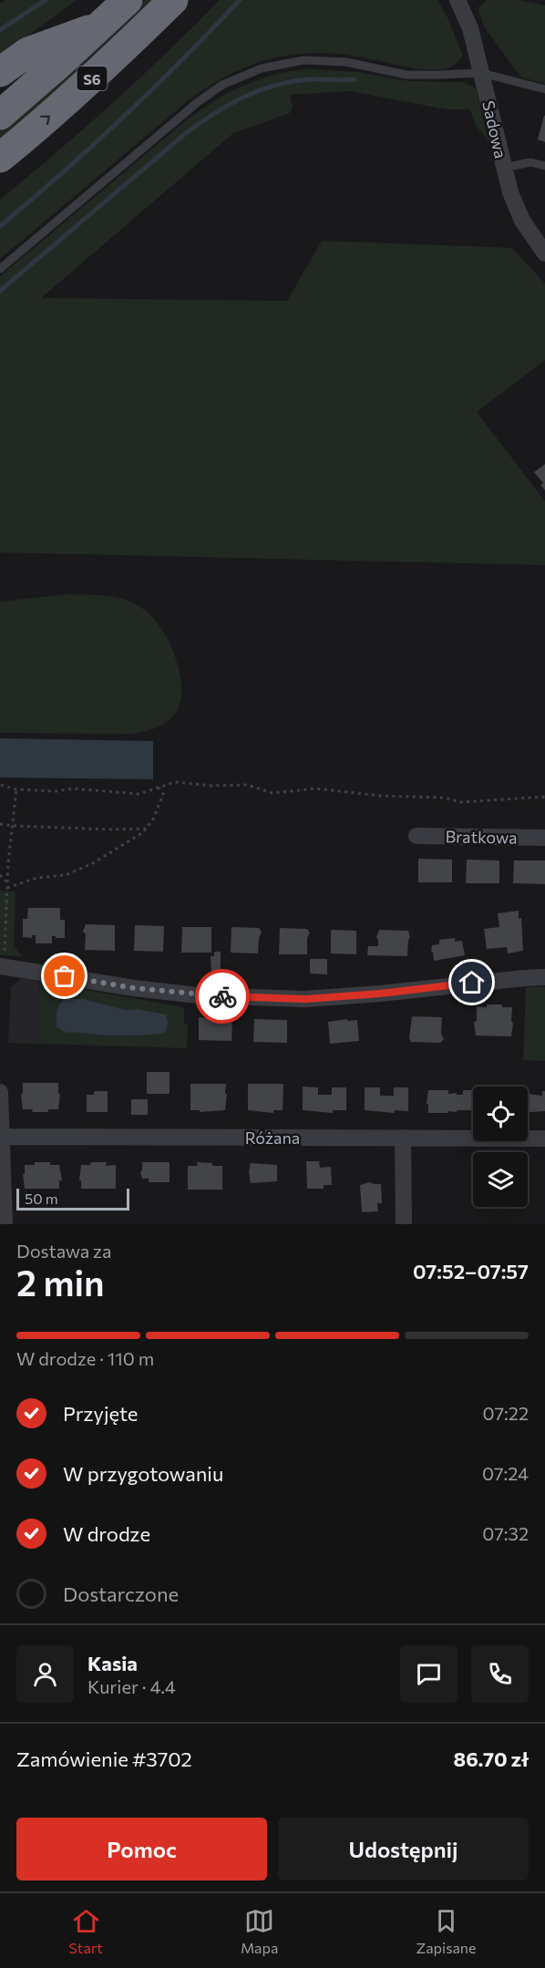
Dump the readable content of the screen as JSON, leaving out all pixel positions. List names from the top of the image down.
{
  "streets": {
    "highway": ["S6"],
    "street": ["Sadowa", "Bratkowa", "Różana"]
  },
  "scale_bar": "50 m",
  "page": {
    "scale": "50 m",
    "heading": ["2 min", "Dostawa za", "07:52–07:57"],
    "panel": [
      "Kasia",
      "Kurier · 4.4",
      "Zamówienie #3702",
      "86.70 zł"
    ],
    "bar": "W drodze · 110 m",
    "list": [
      ["Przyjęte", "07:22"],
      ["W przygotowaniu", "07:24"],
      ["W drodze", "07:32"],
      "Dostarczone"
    ],
    "buttons": ["Pomoc", "Udostępnij"],
    "tabs": ["Start", "Mapa", "Zapisane"]
  }
}
